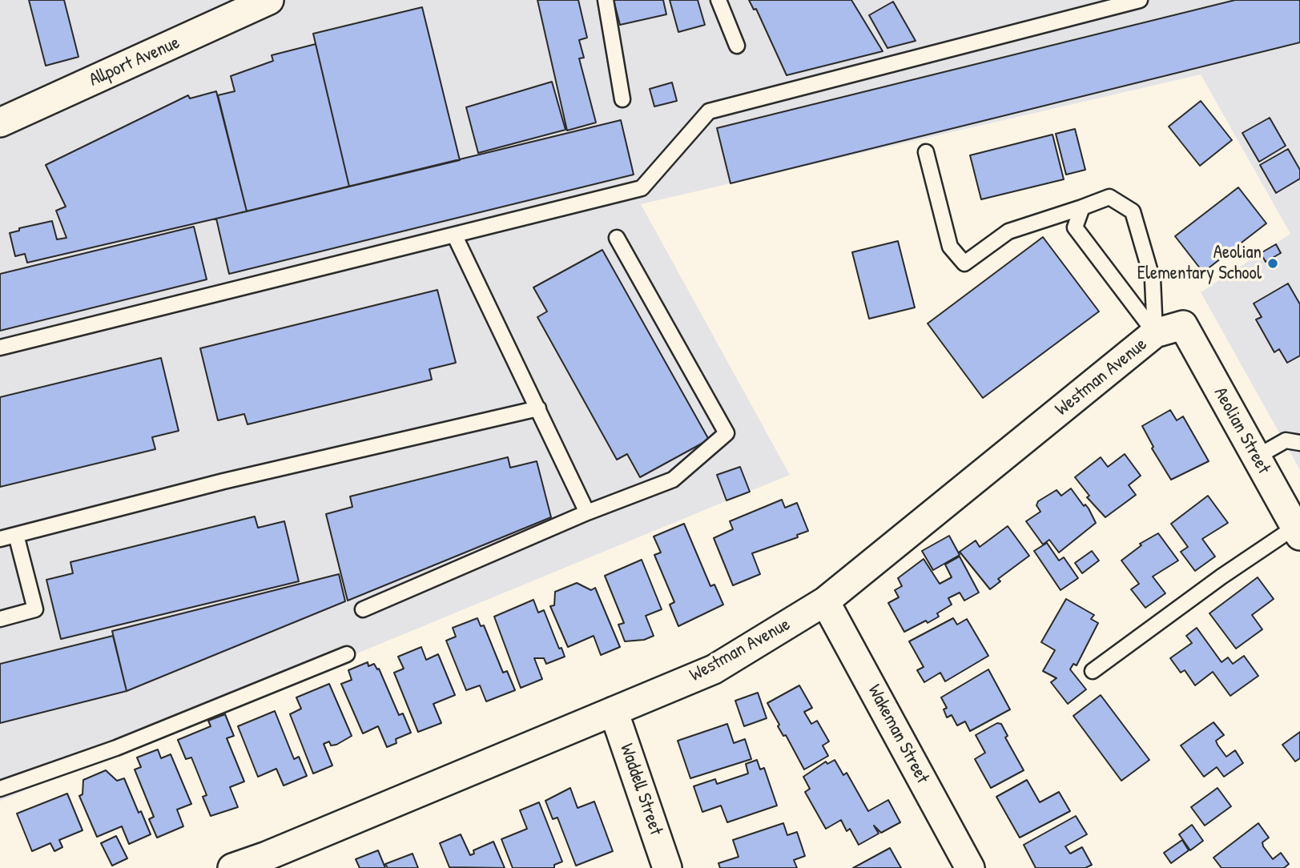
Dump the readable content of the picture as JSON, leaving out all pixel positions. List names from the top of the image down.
{
  "streets": {
    "street": [
      "Allport Avenue",
      "Westman Avenue",
      "Aeolian Street",
      "Wakeman Street",
      "Waddell Street"
    ]
  },
  "crossings": [
    ["Westman Avenue", "Aeolian Street"],
    ["Westman Avenue", "Wakeman Street"],
    ["Westman Avenue", "Waddell Street"]
  ],
  "places": ["Aeolian Elementary School"]
}
